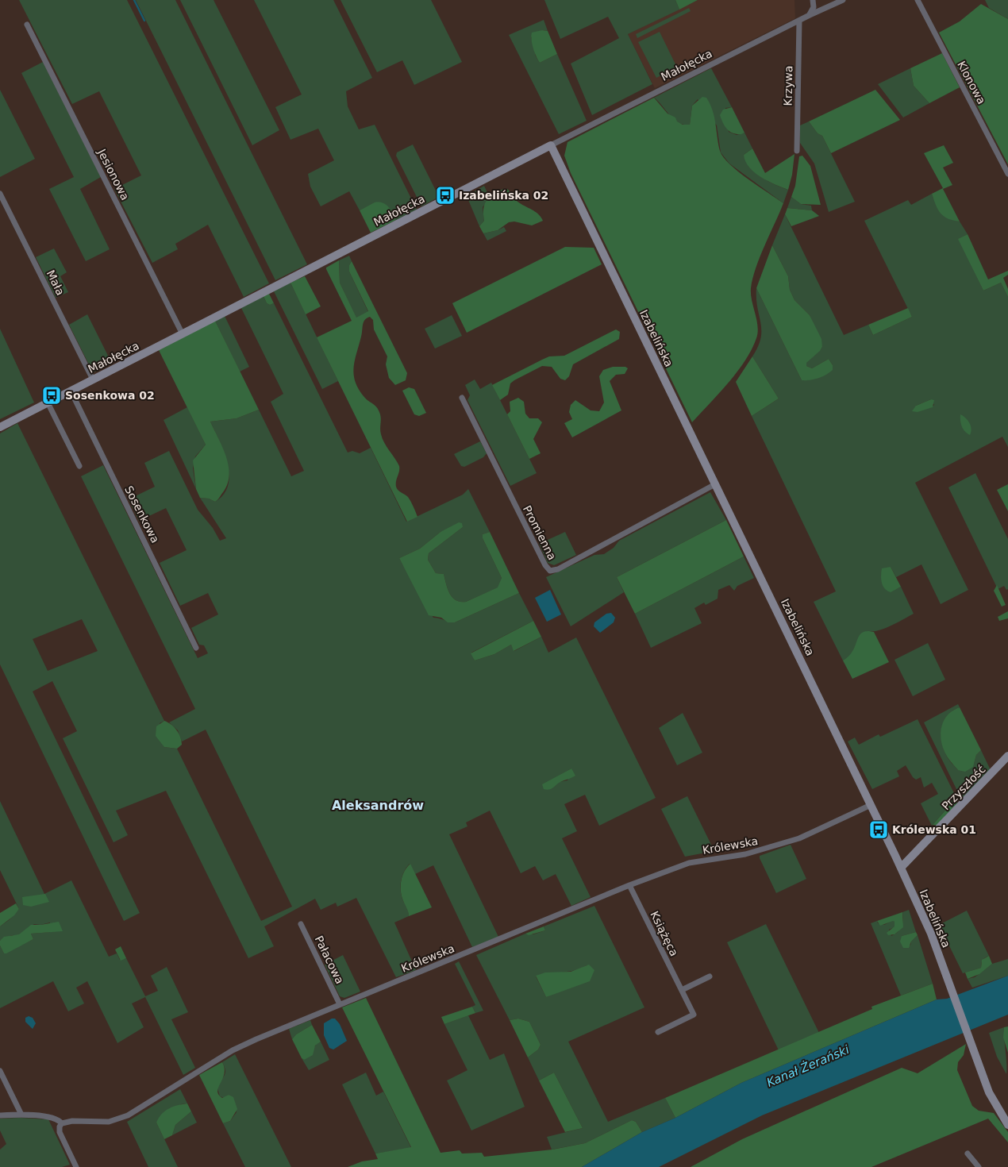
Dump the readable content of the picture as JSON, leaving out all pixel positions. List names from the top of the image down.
{
  "streets": {
    "street": [
      "Małołęcka",
      "Klonowa",
      "Krzywa",
      "Jesionowa",
      "Mała",
      "Izabelińska",
      "Sosenkowa",
      "Promienna",
      "Przyszłość",
      "Królewska",
      "Książęca",
      "Pałacowa"
    ]
  },
  "crossings": [
    ["Małołęcka", "Krzywa"],
    ["Małołęcka", "Jesionowa"],
    ["Małołęcka", "Mała"],
    ["Małołęcka", "Izabelińska"],
    ["Małołęcka", "Sosenkowa"],
    ["Izabelińska", "Promienna"],
    ["Izabelińska", "Przyszłość"],
    ["Izabelińska", "Królewska"],
    ["Królewska", "Książęca"],
    ["Królewska", "Pałacowa"]
  ],
  "districts": ["Aleksandrów"],
  "water": ["Kanał Żerański"],
  "places": {
    "bus stop": ["Izabelińska 02", "Sosenkowa 02", "Królewska 01"]
  }
}
